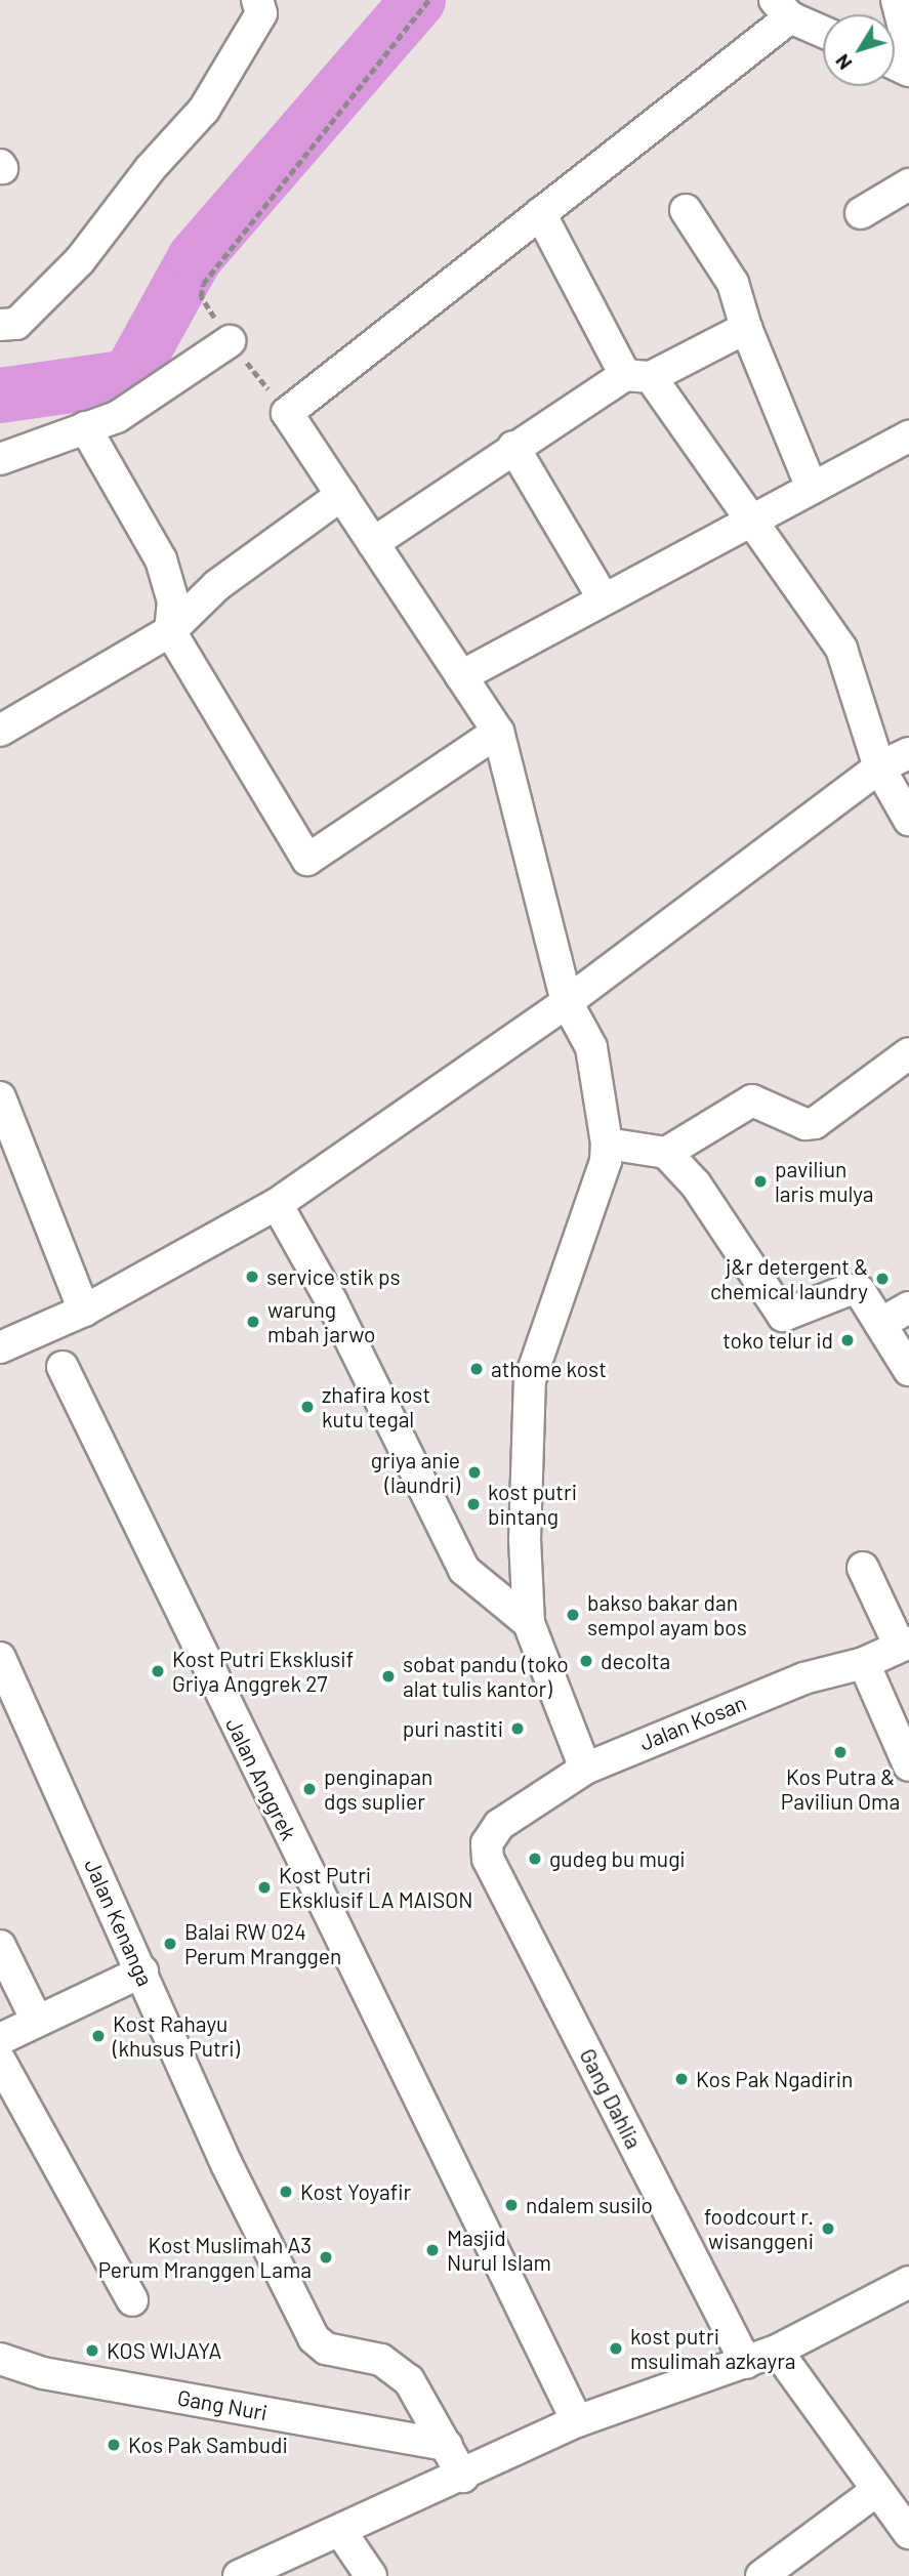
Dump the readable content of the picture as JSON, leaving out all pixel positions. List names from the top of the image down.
{
  "streets": {
    "street": [
      "Jalan Kosan",
      "Jalan Anggrek",
      "Jalan Kenanga",
      "Gang Dahlia",
      "Gang Nuri"
    ]
  },
  "crossings": [
    ["Jalan Kosan", "Gang Dahlia"],
    ["Jalan Kenanga", "Gang Nuri"]
  ],
  "places": [
    "paviliun laris mulya",
    "service stik ps",
    "j&r detergent & chemical laundry",
    "warung mbah jarwo",
    "toko telur id",
    "athome kost",
    "zhafira kost kutu tegal",
    "griya anie (laundri)",
    "kost putri bintang",
    "bakso bakar dan sempol ayam bos",
    "decolta",
    "Kost Putri Eksklusif Griya Anggrek 27",
    "sobat pandu (toko alat tulis kantor)",
    "puri nastiti",
    "Kos Putra & Paviliun Oma",
    "penginapan dgs suplier",
    "gudeg bu mugi",
    "Kost Putri Eksklusif LA MAISON",
    "Balai RW 024 Perum Mranggen",
    "Kost Rahayu (khusus Putri)",
    "Kos Pak Ngadirin",
    "Kost Yoyafir",
    "ndalem susilo",
    "foodcourt r. wisanggeni",
    "Masjid Nurul Islam",
    "Kost Muslimah A3 Perum Mranggen Lama",
    "kost putri msulimah azkayra",
    "KOS WIJAYA",
    "Kos Pak Sambudi"
  ],
  "north": "bottom left"
}
